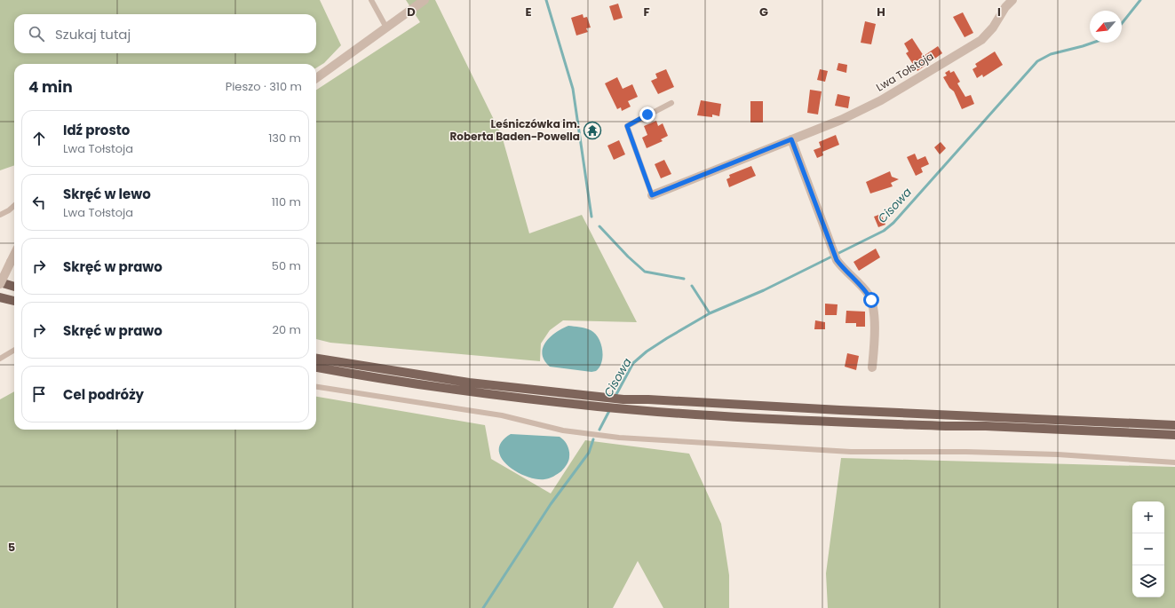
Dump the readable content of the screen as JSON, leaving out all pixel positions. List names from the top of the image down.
{
  "streets": {
    "street": ["Lwa Tołstoja"]
  },
  "water": ["Cisowa"],
  "places": {
    "temple": ["Leśniczówka im. Roberta Baden-Powella"]
  },
  "north": "bottom left",
  "page": {
    "search": "Szukaj tutaj",
    "heading": ["4 min", "Pieszo · 310 m"],
    "list": [
      ["Idź prosto", "Lwa Tołstoja", "130 m"],
      ["Skręć w lewo", "Lwa Tołstoja", "110 m"],
      ["Skręć w prawo", "50 m"],
      ["Skręć w prawo", "20 m"],
      "Cel podróży"
    ],
    "map_buttons": ["+", "−"]
  },
  "grid": {
    "columns": [
      "D",
      "E",
      "F",
      "G",
      "H",
      "I"
    ],
    "rows": ["5"]
  }
}
